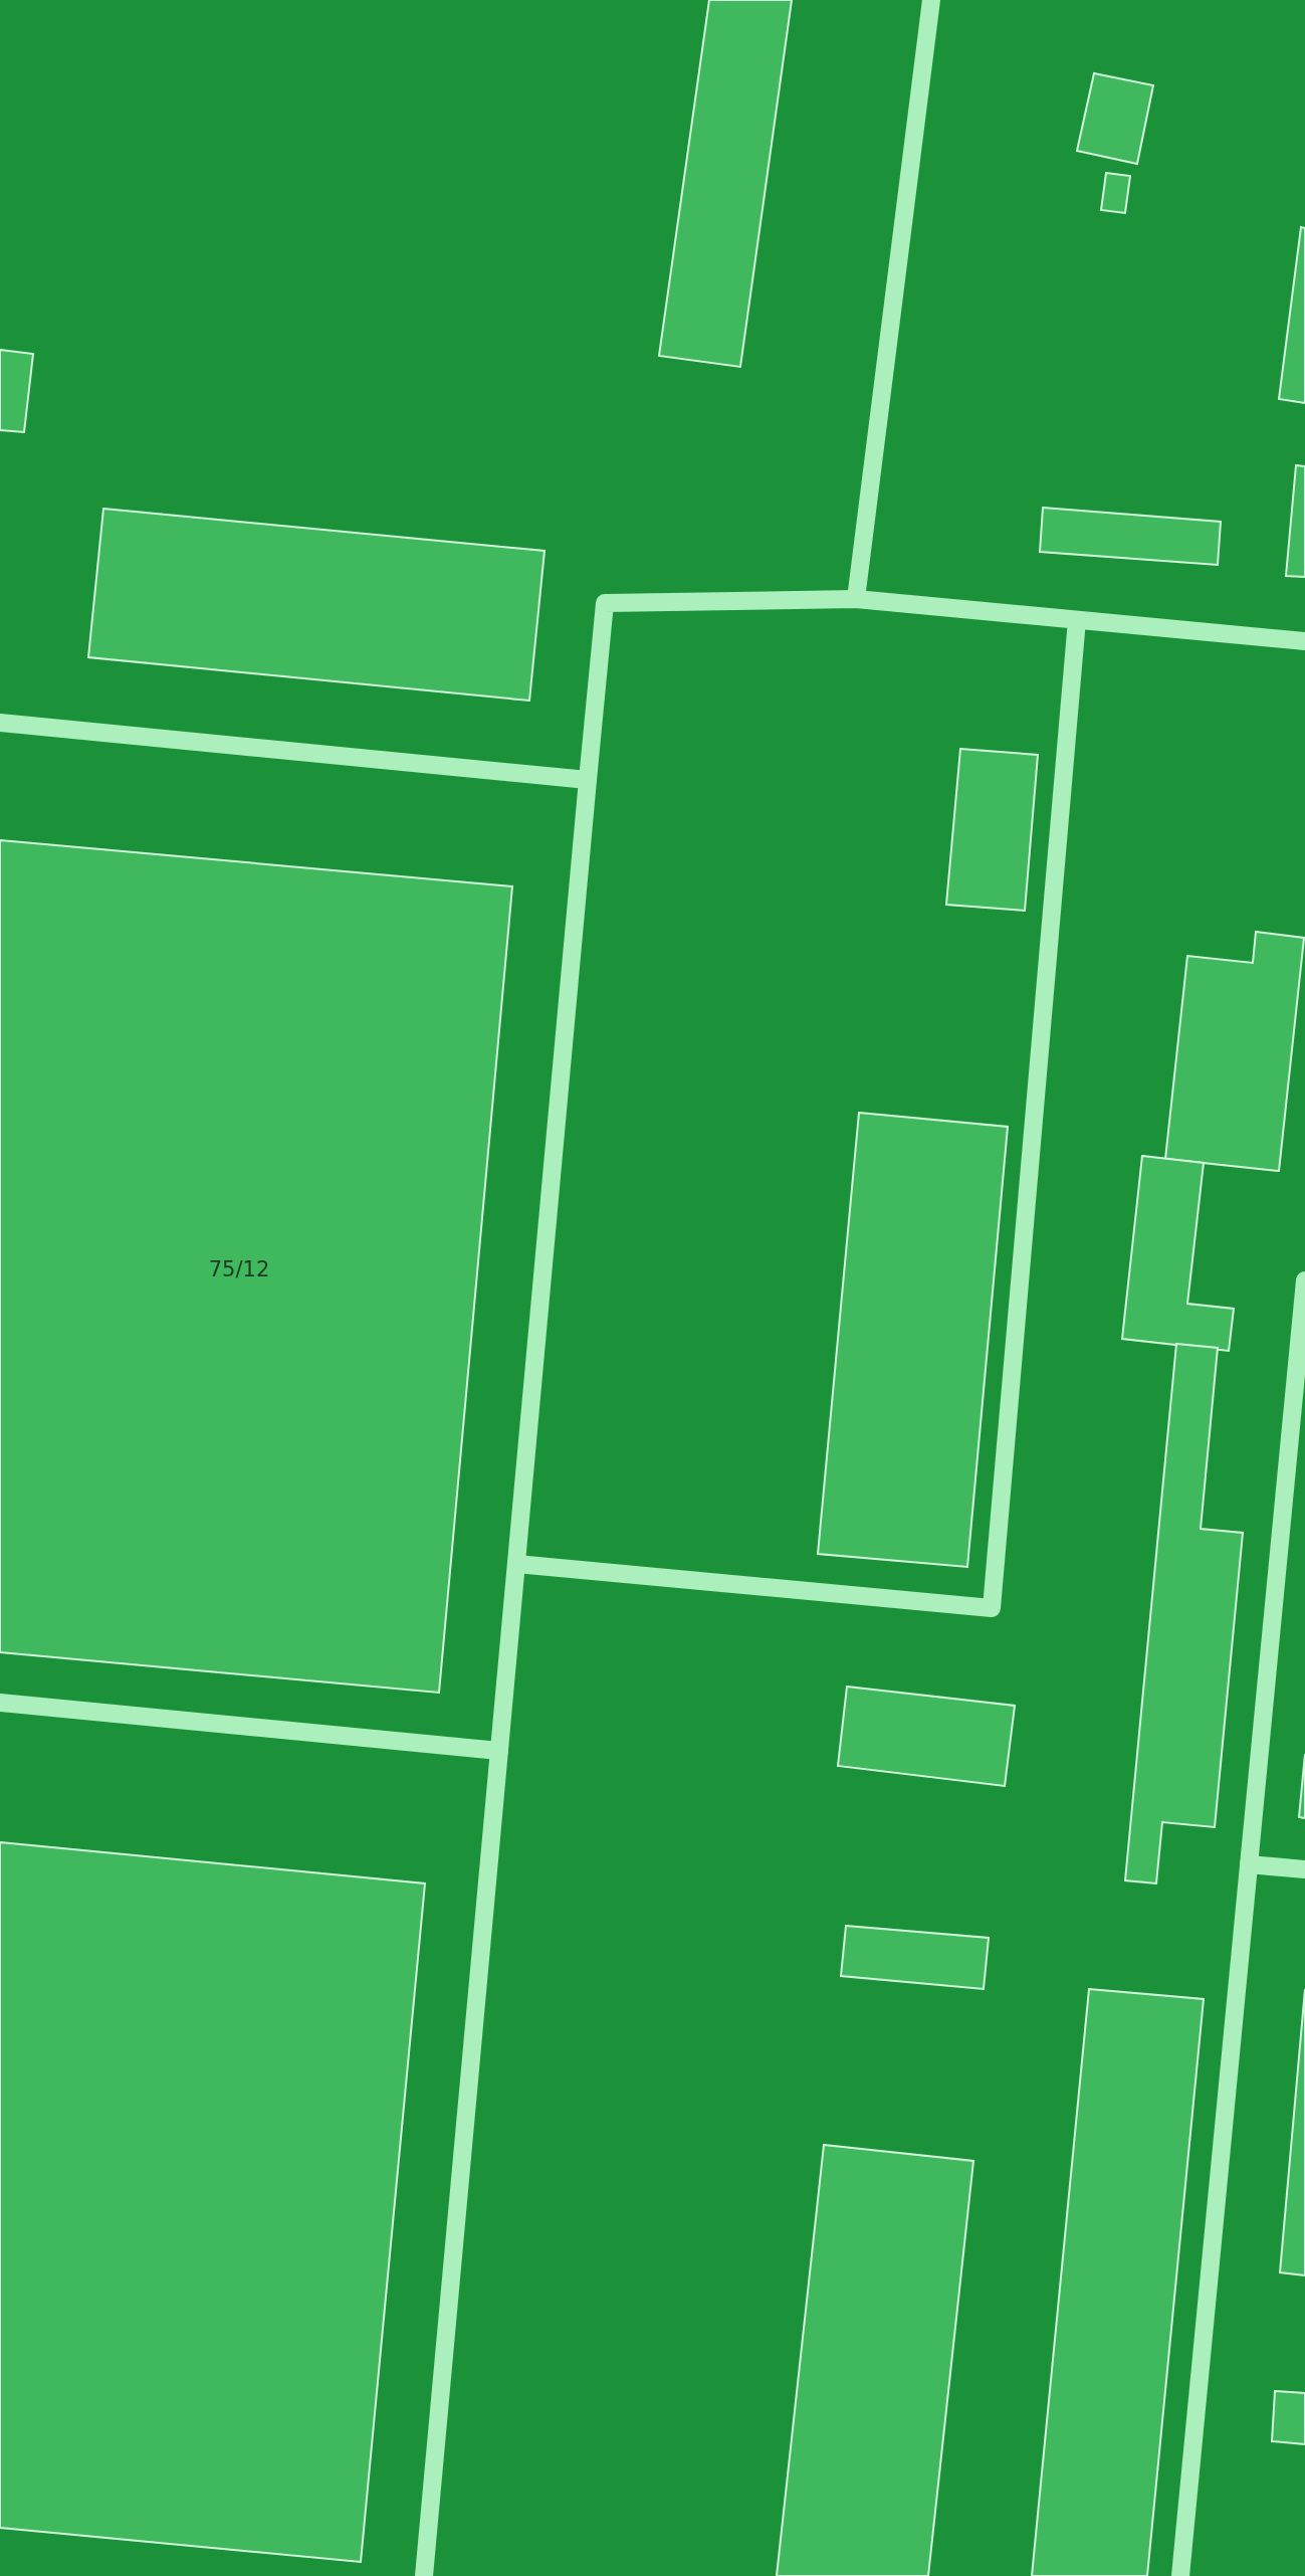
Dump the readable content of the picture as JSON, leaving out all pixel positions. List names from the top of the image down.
{
  "house_numbers": ["75/12"]
}
